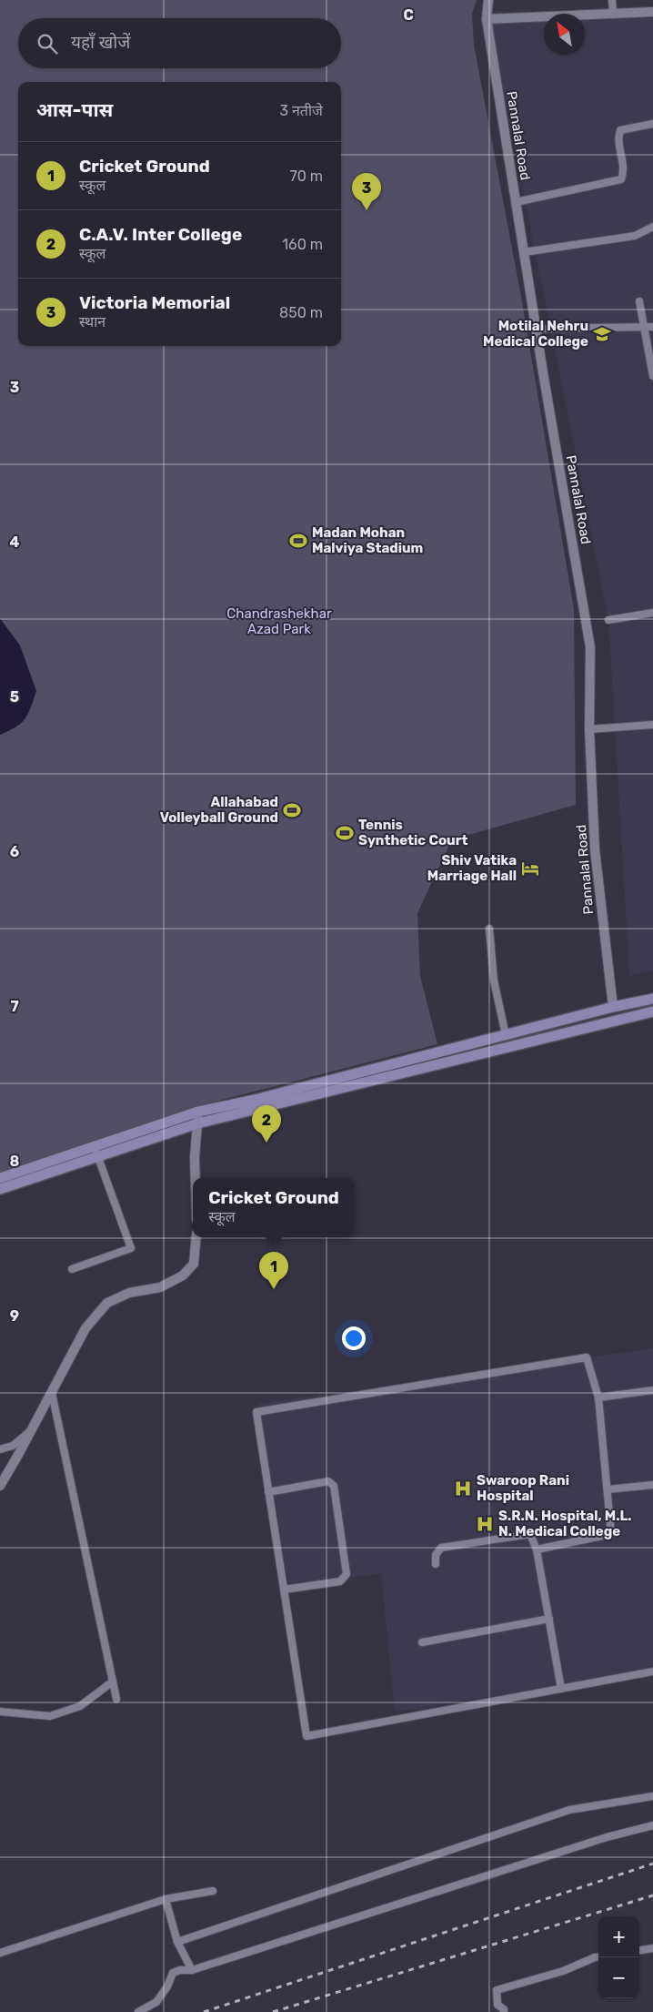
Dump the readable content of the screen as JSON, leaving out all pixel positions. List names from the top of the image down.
{
  "streets": {
    "street": ["Pannalal Road"]
  },
  "parks": ["Chandrashekhar Azad Park"],
  "places": {
    "school or university": ["Motilal Nehru Medical College"],
    "sports": ["Madan Mohan Malviya Stadium", "Allahabad Volleyball Ground", "Tennis Synthetic Court"],
    "hotel": ["Shiv Vatika Marriage Hall"],
    "hospital": ["Swaroop Rani Hospital", "S.R.N. Hospital, M.L. N. Medical College"]
  },
  "north": "top left",
  "page": {
    "search": "यहाँ खोजें",
    "heading": ["आस-पास", "3 नतीजे"],
    "list": [
      {
        "mark": "1",
        "name": "Cricket Ground",
        "note": "स्कूल",
        "value": "70 m"
      },
      {
        "mark": "2",
        "name": "C.A.V. Inter College",
        "note": "स्कूल",
        "value": "160 m"
      },
      {
        "mark": "3",
        "name": "Victoria Memorial",
        "note": "स्थान",
        "value": "850 m"
      }
    ],
    "pins": ["3", "2", "1"],
    "popup": ["Cricket Ground", "स्कूल"],
    "map_buttons": ["+", "−"]
  },
  "grid": {
    "columns": ["C"],
    "rows": [
      "3",
      "4",
      "5",
      "6",
      "7",
      "8",
      "9"
    ]
  }
}
